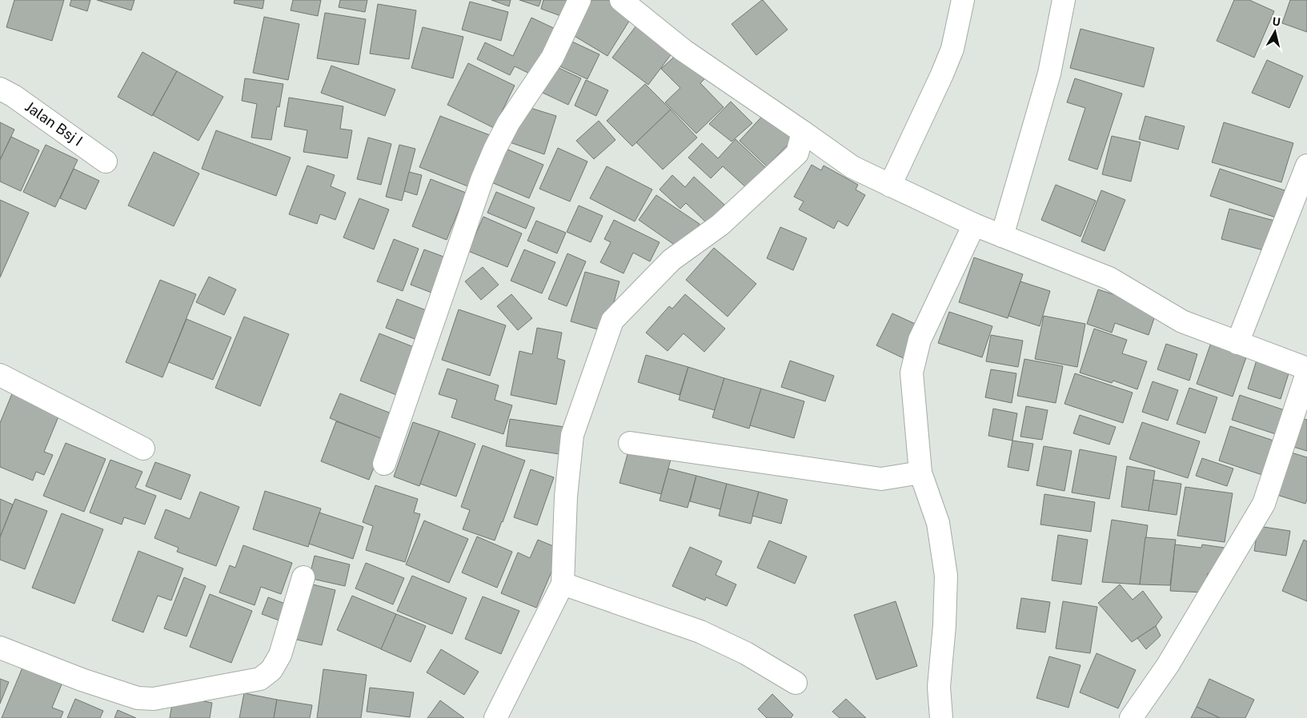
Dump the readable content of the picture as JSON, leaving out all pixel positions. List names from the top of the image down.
{
  "streets": {
    "street": ["Jalan Bsj I"]
  },
  "north": "top"
}
